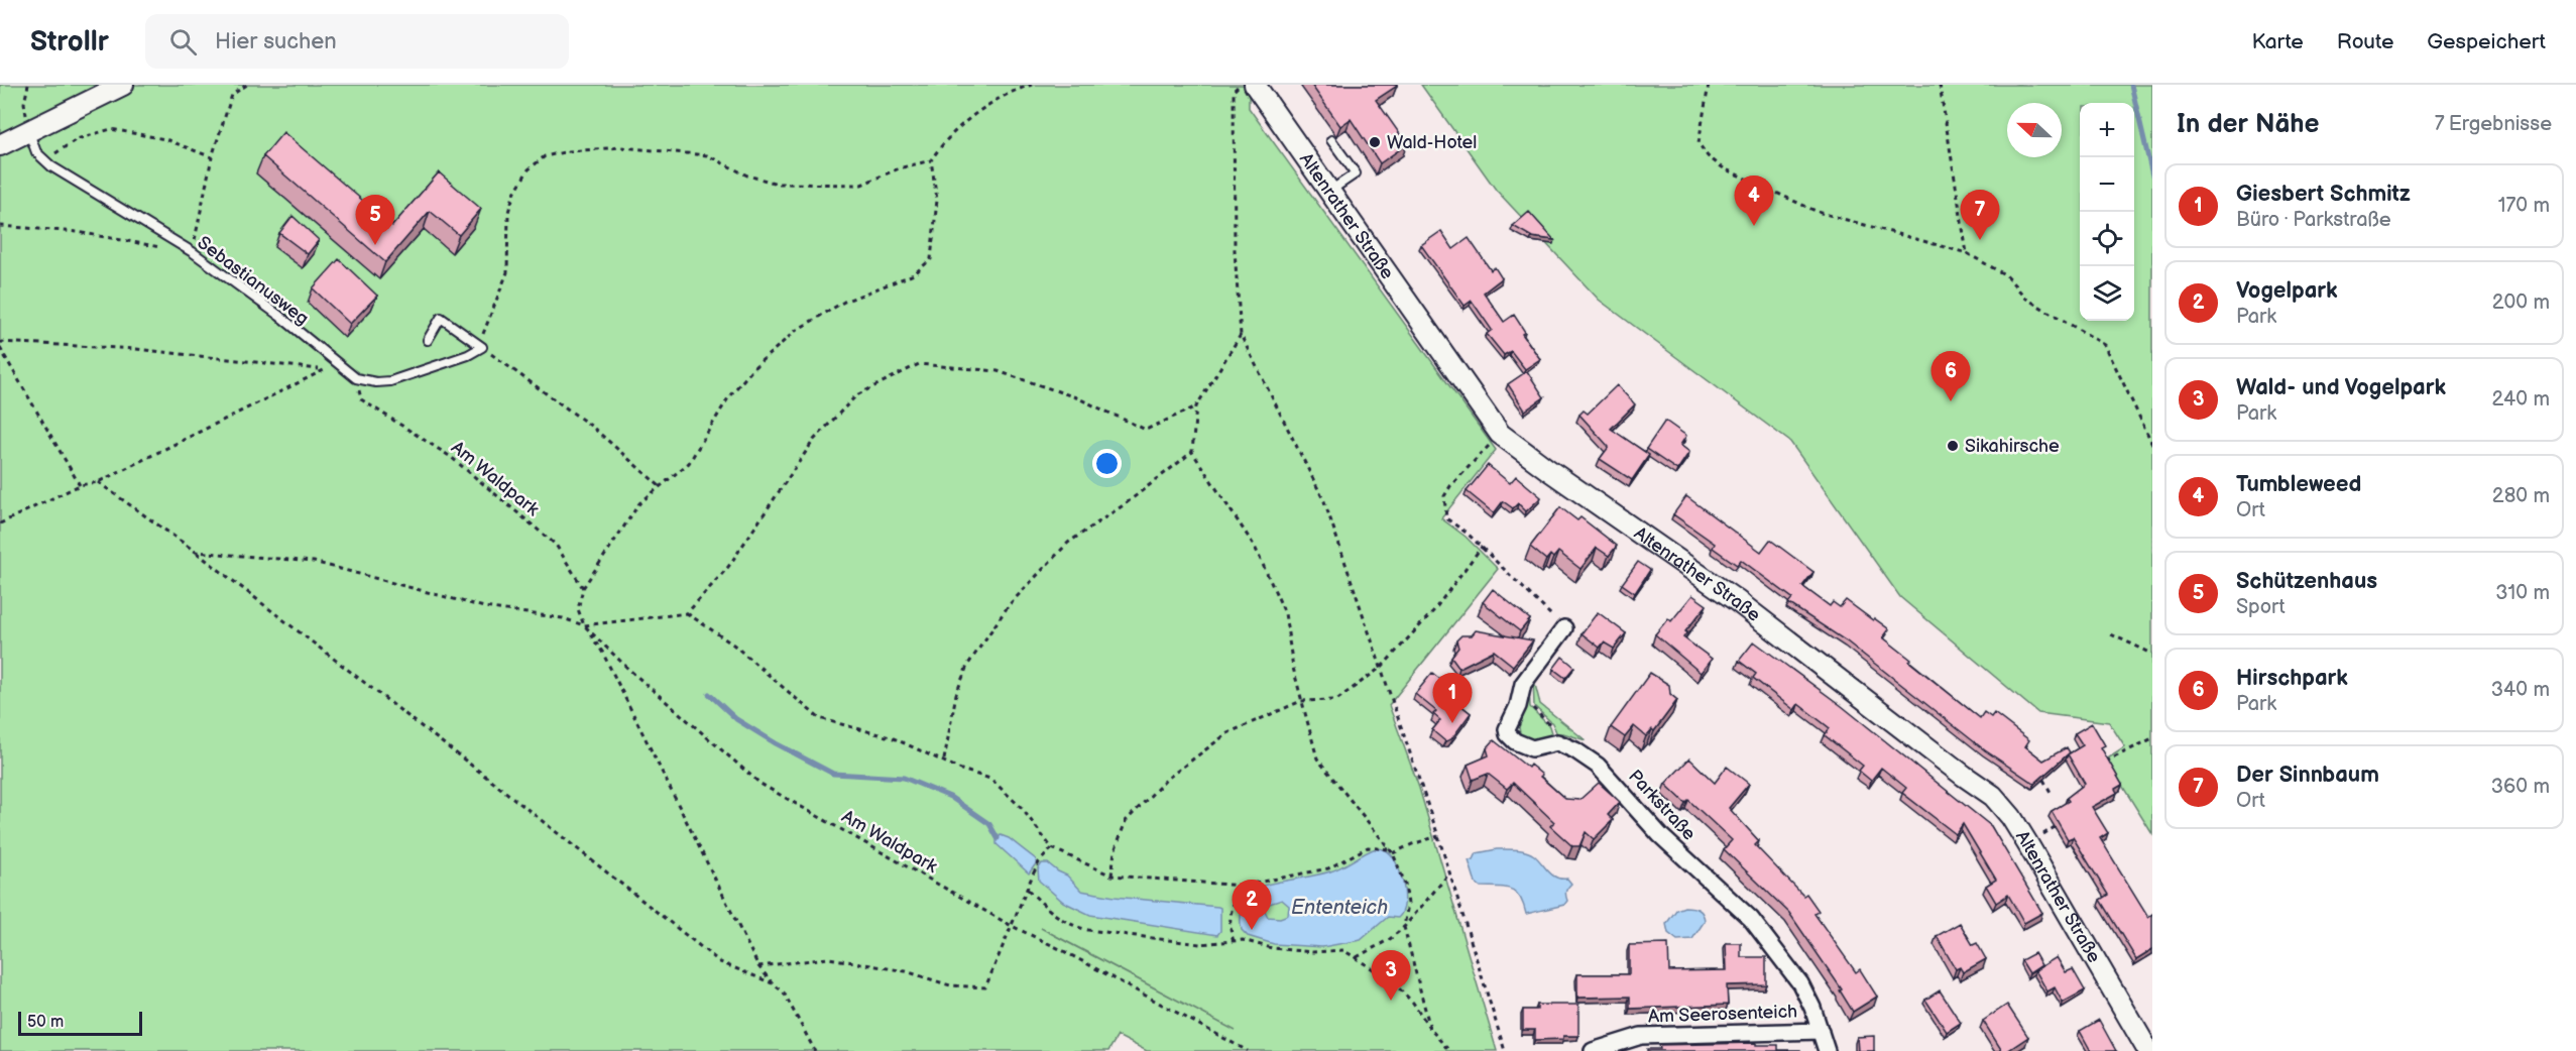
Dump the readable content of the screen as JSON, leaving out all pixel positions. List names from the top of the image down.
{
  "streets": {
    "street": ["Altenrather Straße", "Parkstraße", "Am Seerosenteich"],
    "lane": ["Sebastianusweg"],
    "path": ["Am Waldpark"]
  },
  "crossings": [
    ["Sebastianusweg", "Am Waldpark"],
    ["Parkstraße", "Am Seerosenteich"]
  ],
  "water": ["Ententeich"],
  "places": ["Wald-Hotel", "Sikahirsche"],
  "scale_bar": "50 m",
  "north": "left",
  "page": {
    "header": "Strollr",
    "search": "Hier suchen",
    "nav": ["Karte", "Route", "Gespeichert"],
    "heading": ["In der Nähe", "7 Ergebnisse"],
    "map_buttons": ["+", "−"],
    "list": [
      {
        "mark": "1",
        "name": "Giesbert Schmitz",
        "note": "Büro · Parkstraße",
        "value": "170 m"
      },
      {
        "mark": "2",
        "name": "Vogelpark",
        "note": "Park",
        "value": "200 m"
      },
      {
        "mark": "3",
        "name": "Wald- und Vogelpark",
        "note": "Park",
        "value": "240 m"
      },
      {
        "mark": "4",
        "name": "Tumbleweed",
        "note": "Ort",
        "value": "280 m"
      },
      {
        "mark": "5",
        "name": "Schützenhaus",
        "note": "Sport",
        "value": "310 m"
      },
      {
        "mark": "6",
        "name": "Hirschpark",
        "note": "Park",
        "value": "340 m"
      },
      {
        "mark": "7",
        "name": "Der Sinnbaum",
        "note": "Ort",
        "value": "360 m"
      }
    ],
    "pins": [
      "4",
      "7",
      "5",
      "6",
      "1",
      "2",
      "3"
    ],
    "scale": "50 m"
  }
}
